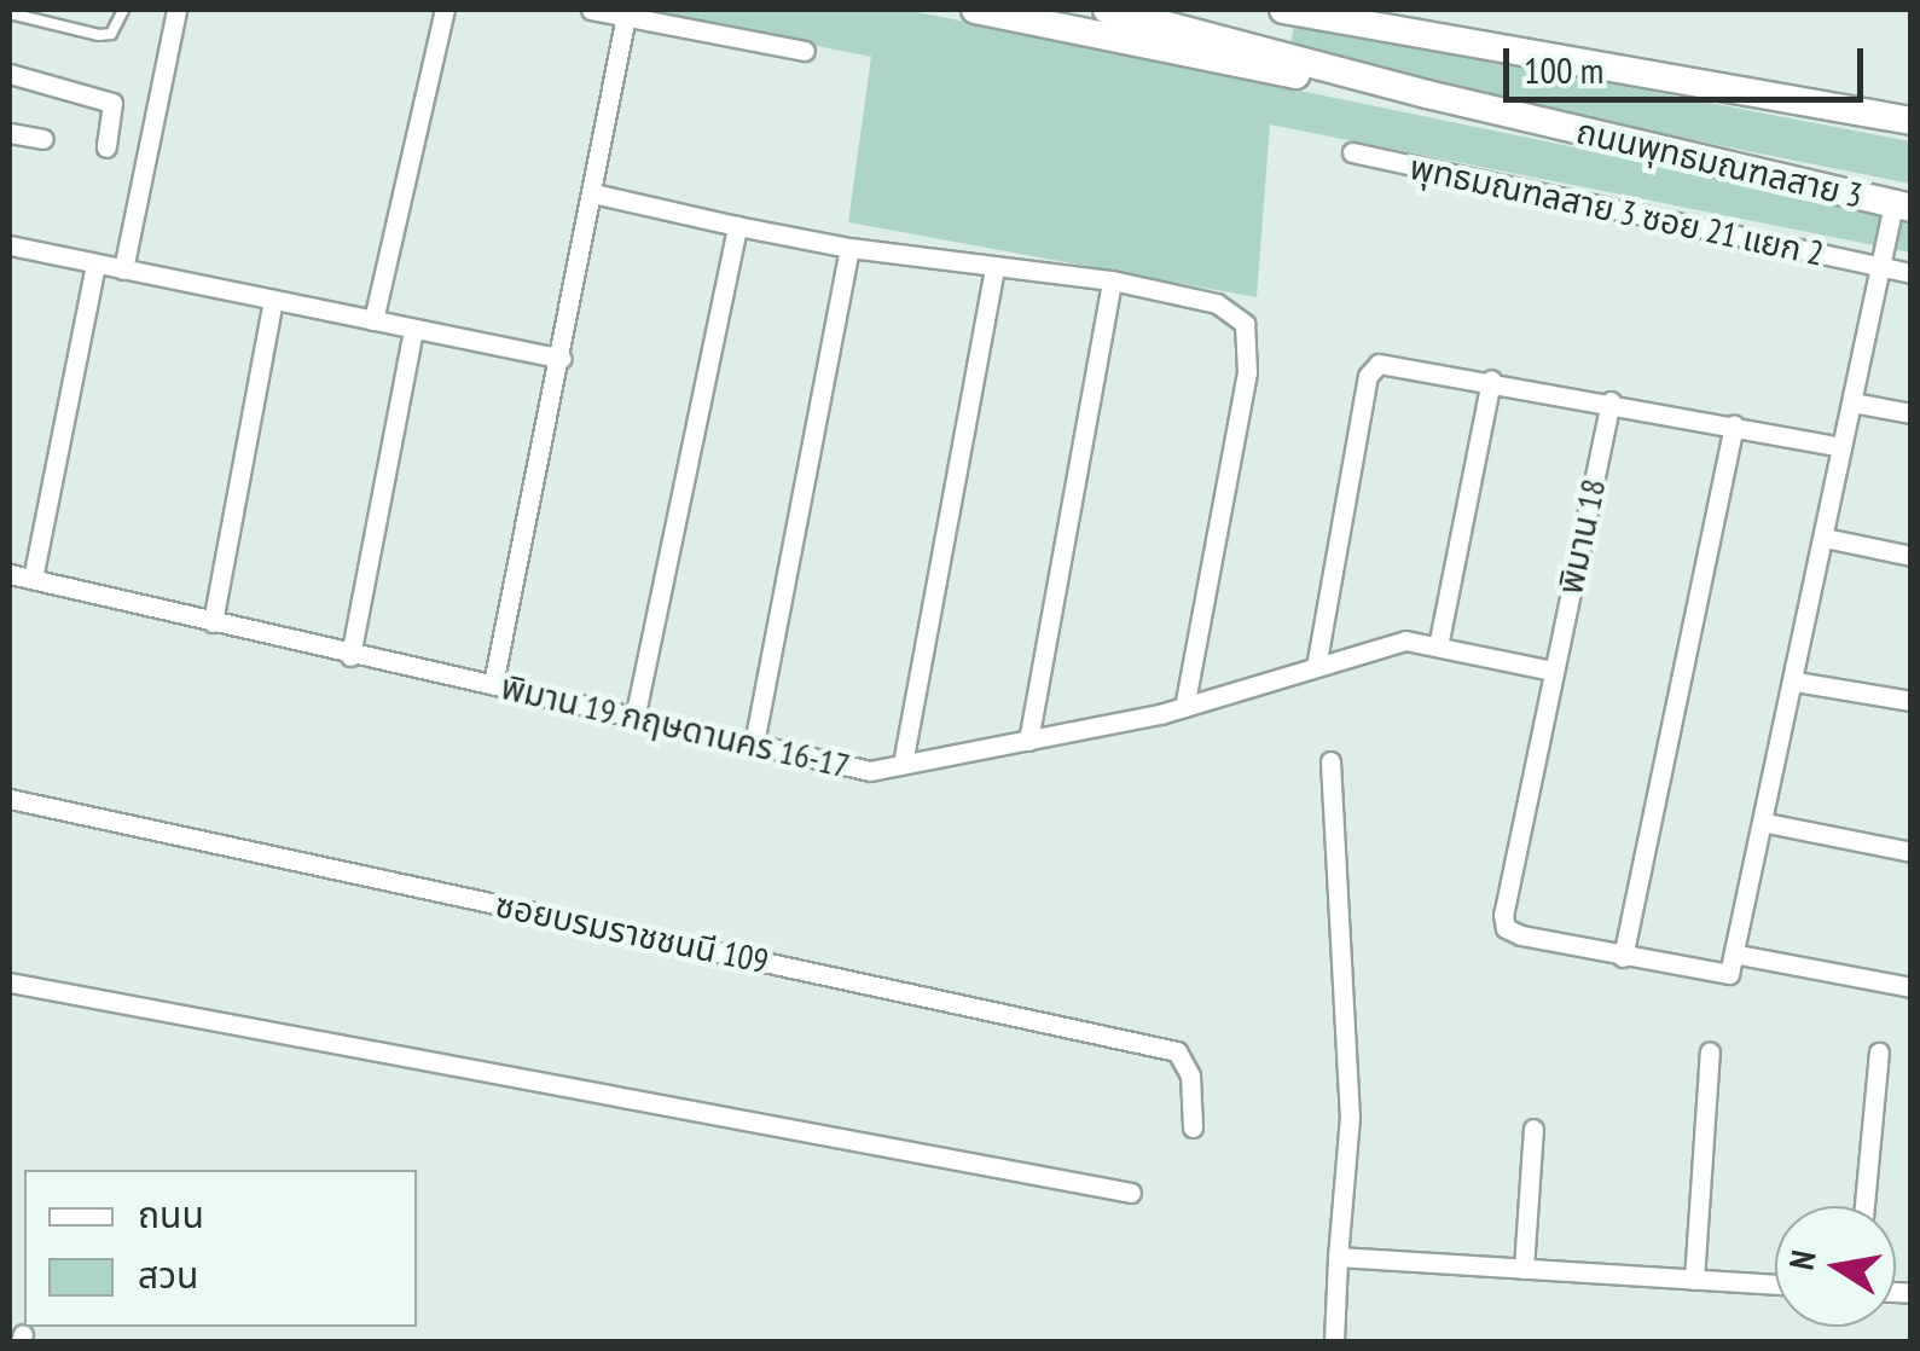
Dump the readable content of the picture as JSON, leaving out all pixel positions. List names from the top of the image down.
{
  "streets": {
    "main road": ["ถนนพุทธมณฑลสาย 3"],
    "street": [
      "พุทธมณฑลสาย 3 ซอย 21 แยก 2",
      "พิมาน 18",
      "พิมาน 19 กฤษดานคร 16-17",
      "ซอยบรมราชชนนี 109"
    ]
  },
  "crossings": [
    ["พิมาน 18", "พิมาน 19 กฤษดานคร 16-17"]
  ],
  "legend": ["ถนน", "สวน"],
  "scale_bar": "100 m",
  "north": "left"
}
